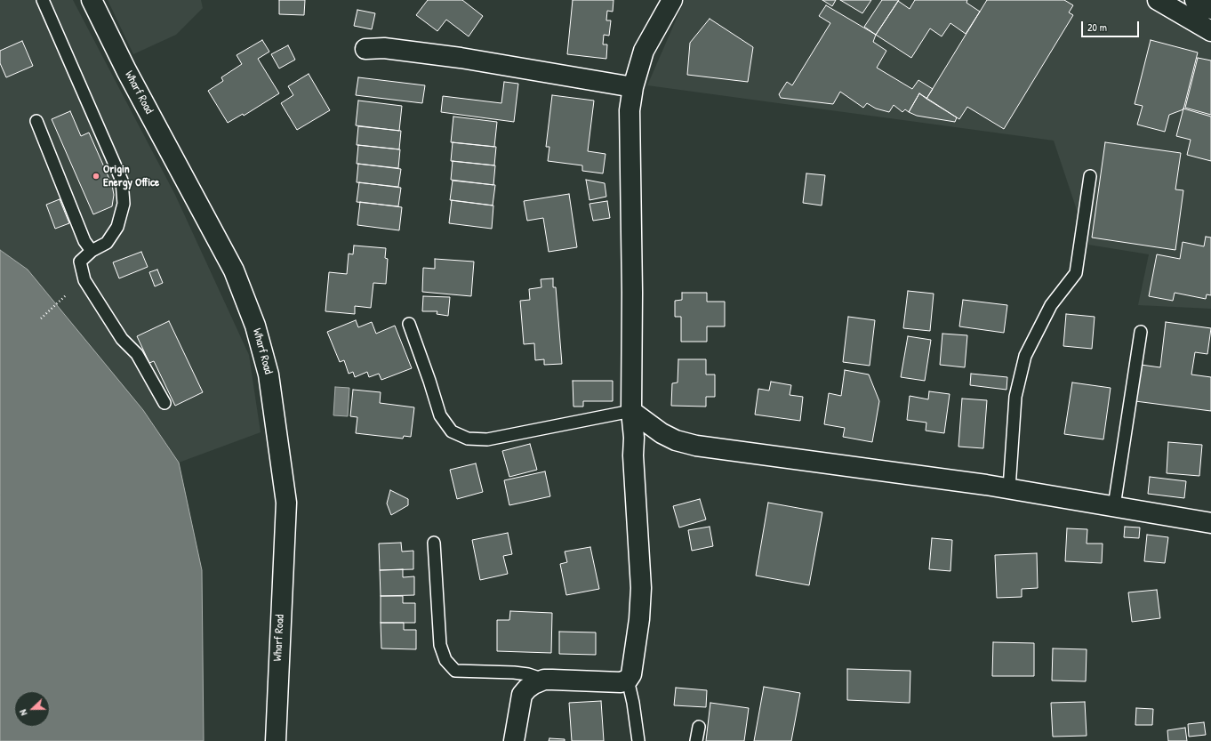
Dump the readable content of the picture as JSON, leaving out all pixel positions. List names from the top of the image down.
{
  "streets": {
    "street": ["Wharf Road"]
  },
  "places": ["Origin Energy Office"],
  "scale_bar": "20 m",
  "north": "left"
}
